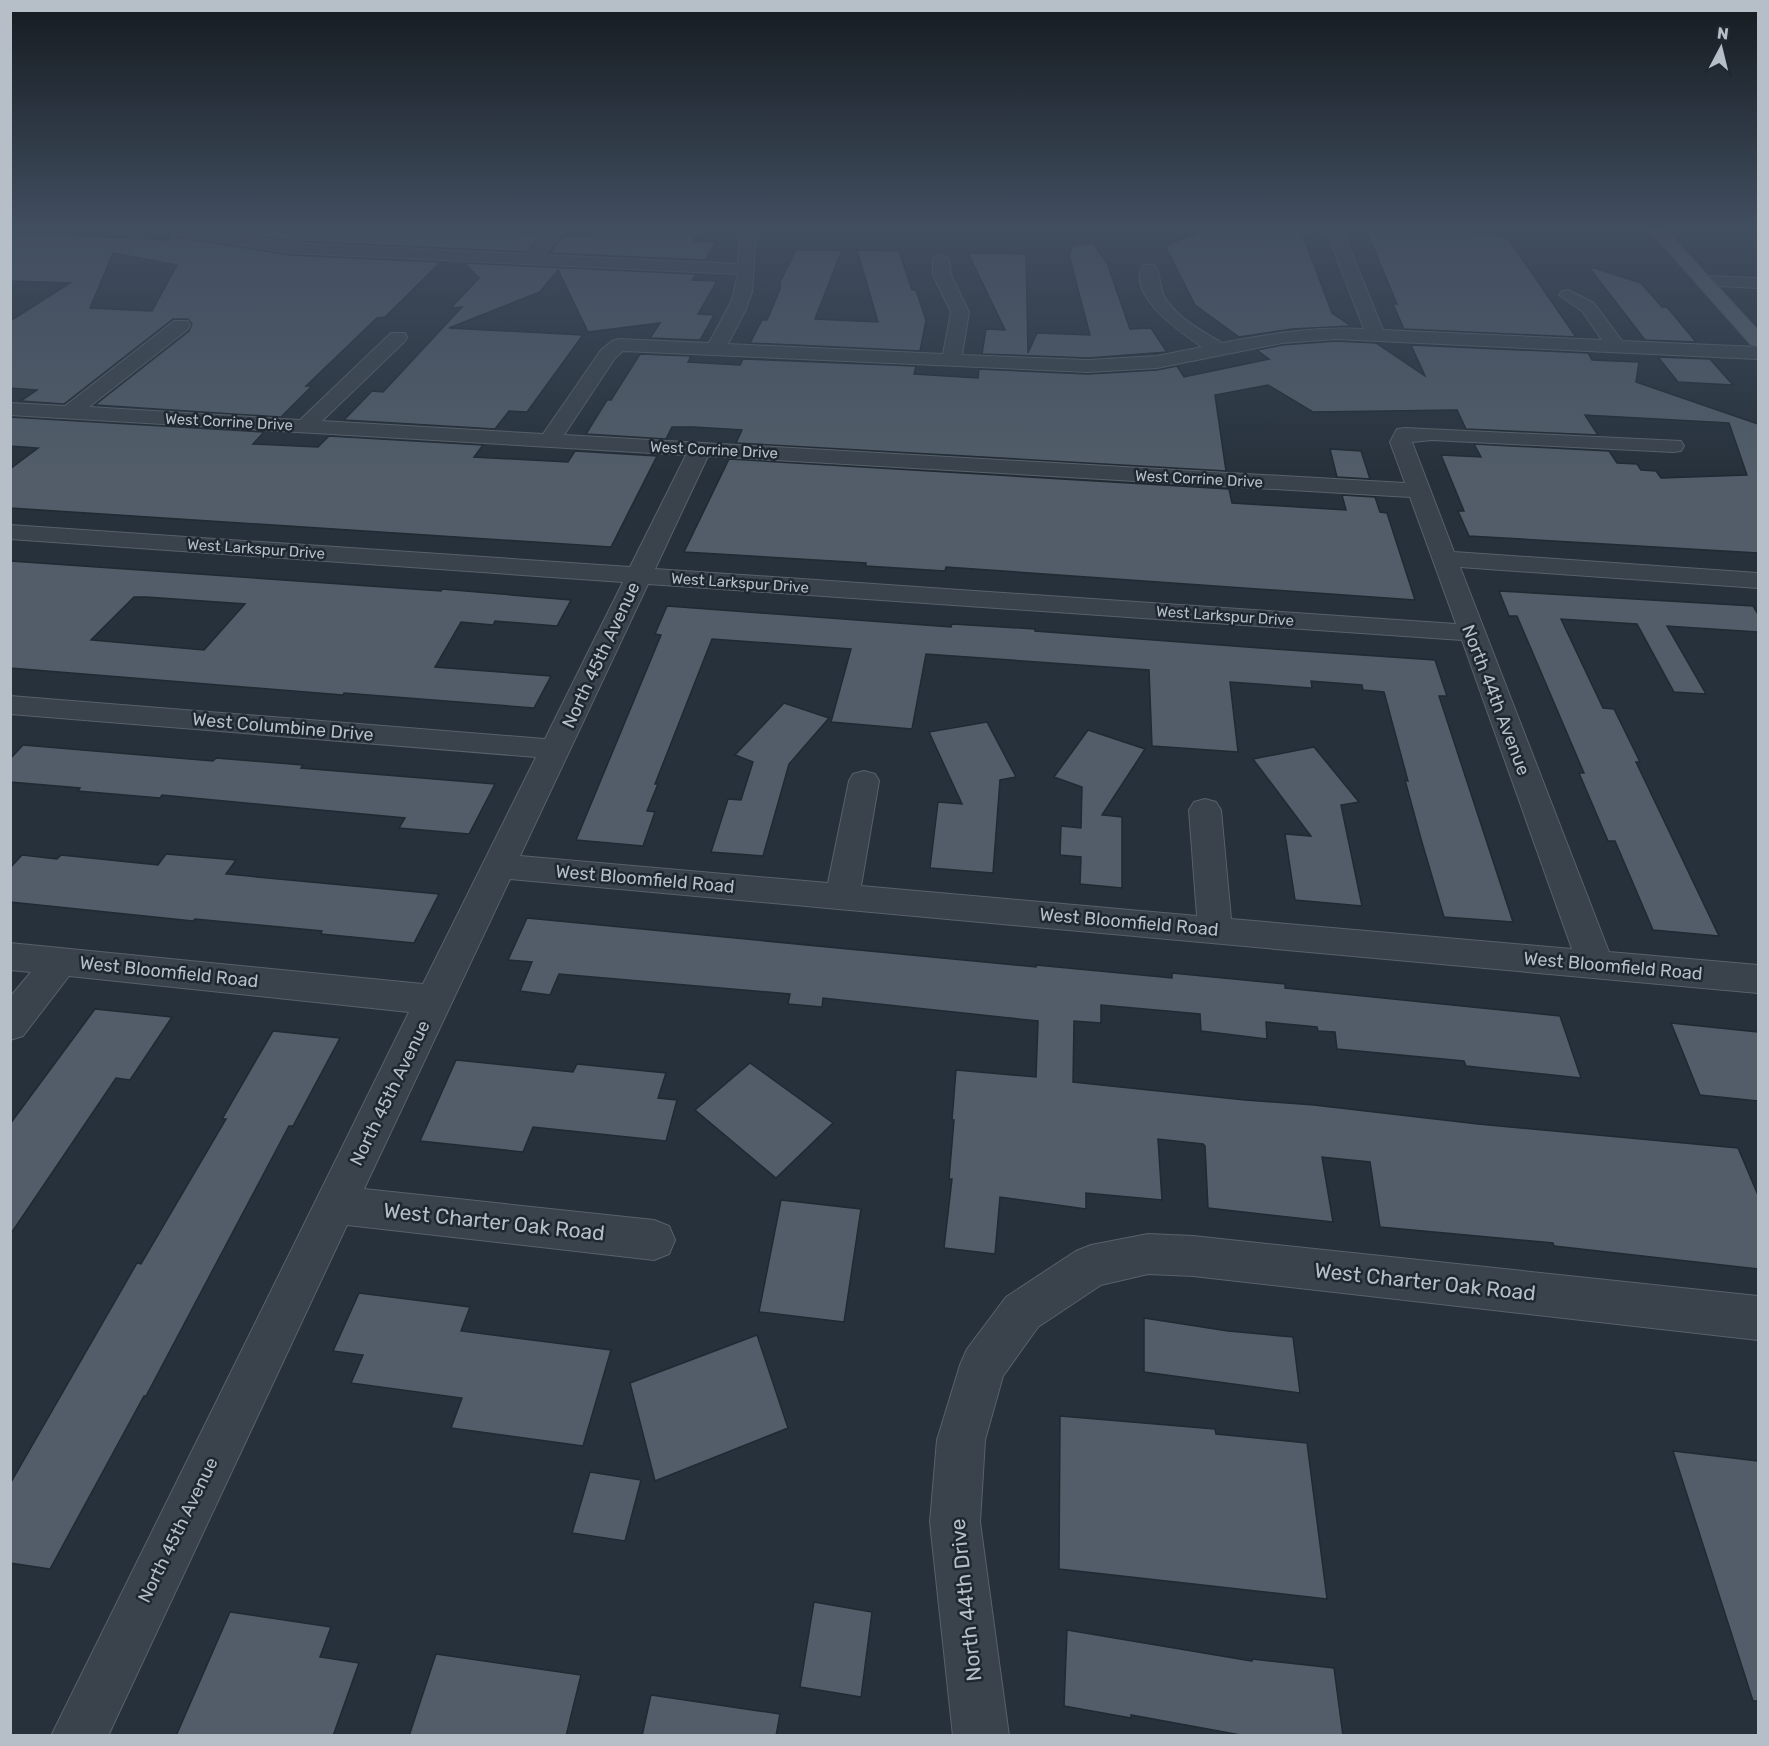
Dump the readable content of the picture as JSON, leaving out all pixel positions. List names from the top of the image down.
{
  "streets": {
    "street": [
      "West Corrine Drive",
      "West Larkspur Drive",
      "North 45th Avenue",
      "North 44th Avenue",
      "West Columbine Drive",
      "West Bloomfield Road",
      "West Charter Oak Road",
      "North 44th Drive"
    ]
  },
  "crossings": [
    ["West Corrine Drive", "North 45th Avenue"],
    ["West Corrine Drive", "North 44th Avenue"],
    ["West Larkspur Drive", "North 45th Avenue"],
    ["West Larkspur Drive", "North 44th Avenue"],
    ["North 45th Avenue", "West Columbine Drive"],
    ["North 45th Avenue", "West Bloomfield Road"],
    ["North 45th Avenue", "West Charter Oak Road"],
    ["North 44th Avenue", "West Bloomfield Road"],
    ["West Charter Oak Road", "North 44th Drive"]
  ],
  "north": "top"
}
